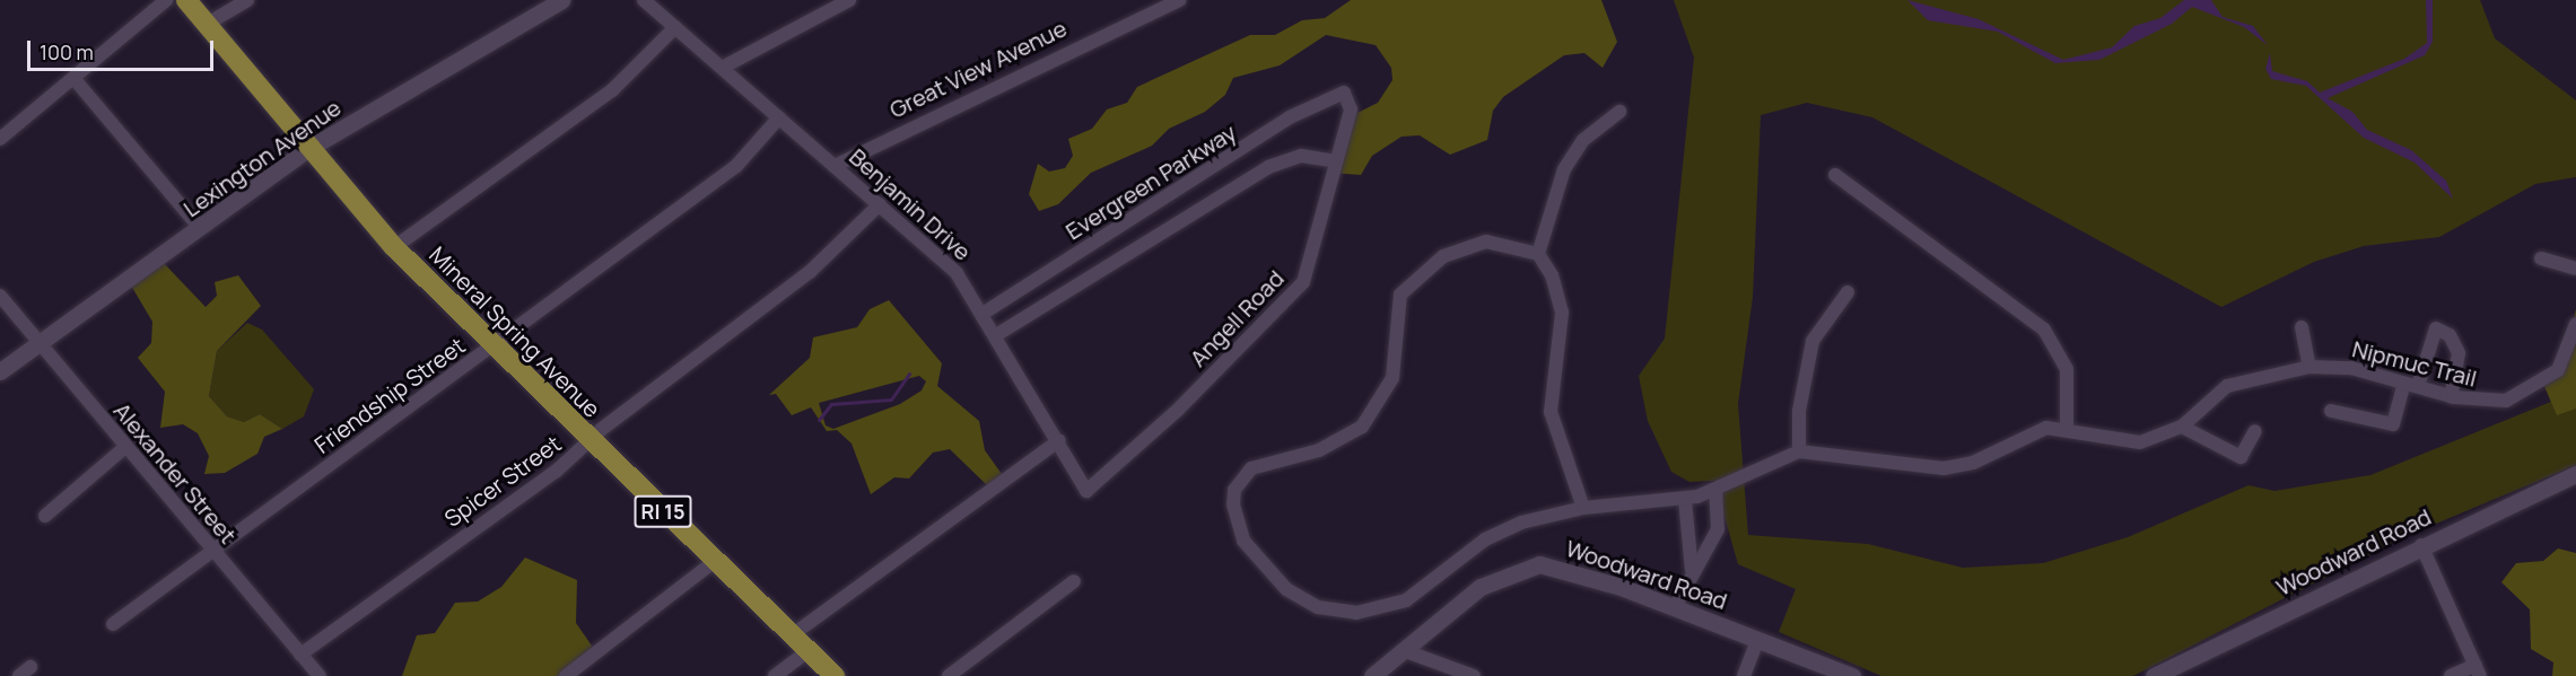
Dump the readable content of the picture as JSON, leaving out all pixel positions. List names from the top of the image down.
{
  "streets": {
    "main road": ["Mineral Spring Avenue", "RI 15"],
    "street": [
      "Great View Avenue",
      "Lexington Avenue",
      "Evergreen Parkway",
      "Benjamin Drive",
      "Angell Road",
      "Nipmuc Trail",
      "Friendship Street",
      "Alexander Street",
      "Spicer Street",
      "Woodward Road"
    ]
  },
  "crossings": [
    ["Great View Avenue", "Benjamin Drive"],
    ["Lexington Avenue", "Mineral Spring Avenue"],
    ["Lexington Avenue", "Alexander Street"],
    ["Evergreen Parkway", "Benjamin Drive"],
    ["Evergreen Parkway", "Angell Road"],
    ["Benjamin Drive", "Angell Road"],
    ["Benjamin Drive", "Friendship Street"],
    ["Benjamin Drive", "Spicer Street"],
    ["Mineral Spring Avenue", "Friendship Street"],
    ["Mineral Spring Avenue", "Spicer Street"],
    ["Friendship Street", "Alexander Street"],
    ["Alexander Street", "Spicer Street"]
  ],
  "scale_bar": "100 m"
}
